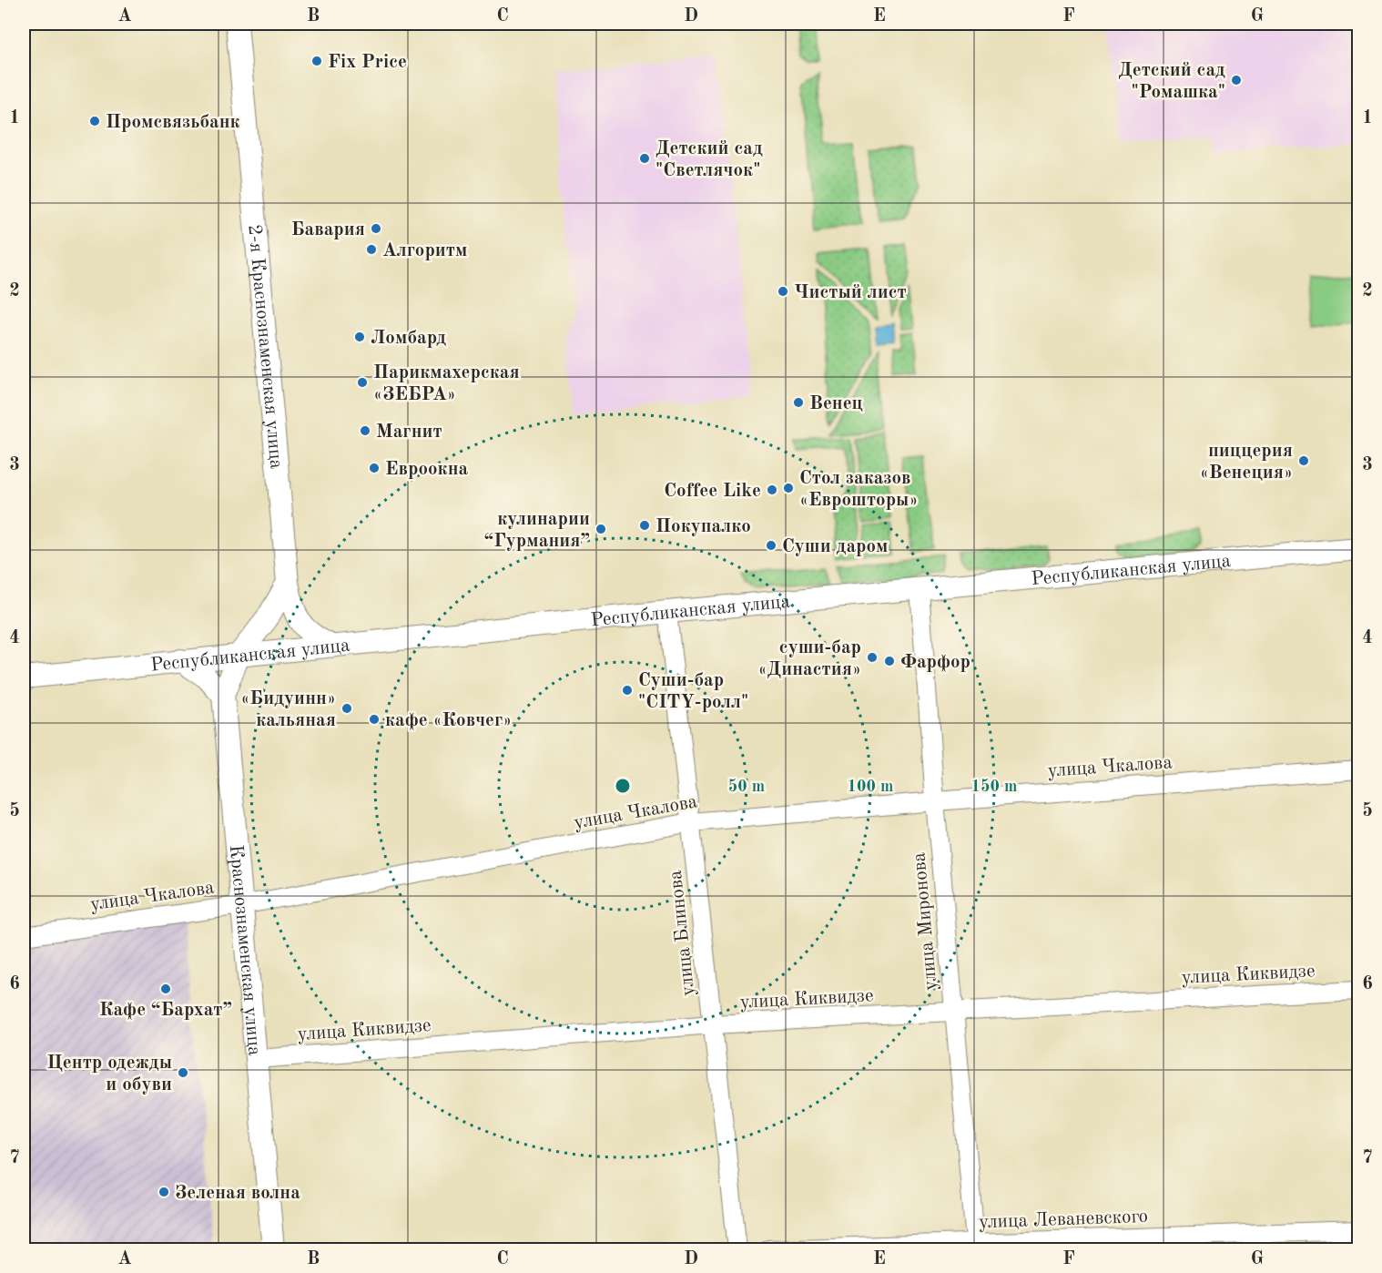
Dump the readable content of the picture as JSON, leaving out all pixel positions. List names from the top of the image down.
{
  "streets": {
    "street": [
      "2-я Краснознаменская улица",
      "Республиканская улица",
      "улица Чкалова",
      "улица Миронова",
      "улица Блинова",
      "Краснознаменская улица",
      "улица Киквидзе",
      "улица Леваневского"
    ]
  },
  "crossings": [
    ["2-я Краснознаменская улица", "Республиканская улица"],
    ["Республиканская улица", "улица Миронова"],
    ["Республиканская улица", "улица Блинова"],
    ["Республиканская улица", "Краснознаменская улица"],
    ["улица Чкалова", "улица Миронова"],
    ["улица Чкалова", "улица Блинова"],
    ["улица Чкалова", "Краснознаменская улица"],
    ["улица Миронова", "улица Киквидзе"],
    ["улица Миронова", "улица Леваневского"],
    ["улица Блинова", "улица Киквидзе"],
    ["Краснознаменская улица", "улица Киквидзе"]
  ],
  "places": [
    "Fix Price",
    "Детский сад \"Ромашка\"",
    "Промсвязьбанк",
    "Детский сад \"Светлячок\"",
    "Бавария",
    "Алгоритм",
    "Чистый лист",
    "Ломбард",
    "Парикмахерская «ЗЕБРА»",
    "Венец",
    "Магнит",
    "пиццерия «Венеция»",
    "Евроокна",
    "Стол заказов «Еврошторы»",
    "Coffee Like",
    "Покупалко",
    "кулинарии “Гурмания”",
    "Суши даром",
    "суши-бар «Династия»",
    "Фарфор",
    "Суши-бар \"CITY-ролл\"",
    "«Бидуинн» кальяная",
    "кафе «Ковчег»",
    "Кафе “Бархат”",
    "Центр одежды и обуви",
    "Зеленая волна"
  ],
  "grid": {
    "columns": [
      "A",
      "B",
      "C",
      "D",
      "E",
      "F",
      "G"
    ],
    "rows": [
      "1",
      "2",
      "3",
      "4",
      "5",
      "6",
      "7"
    ]
  },
  "rings": ["50 m", "100 m", "150 m"]
}
